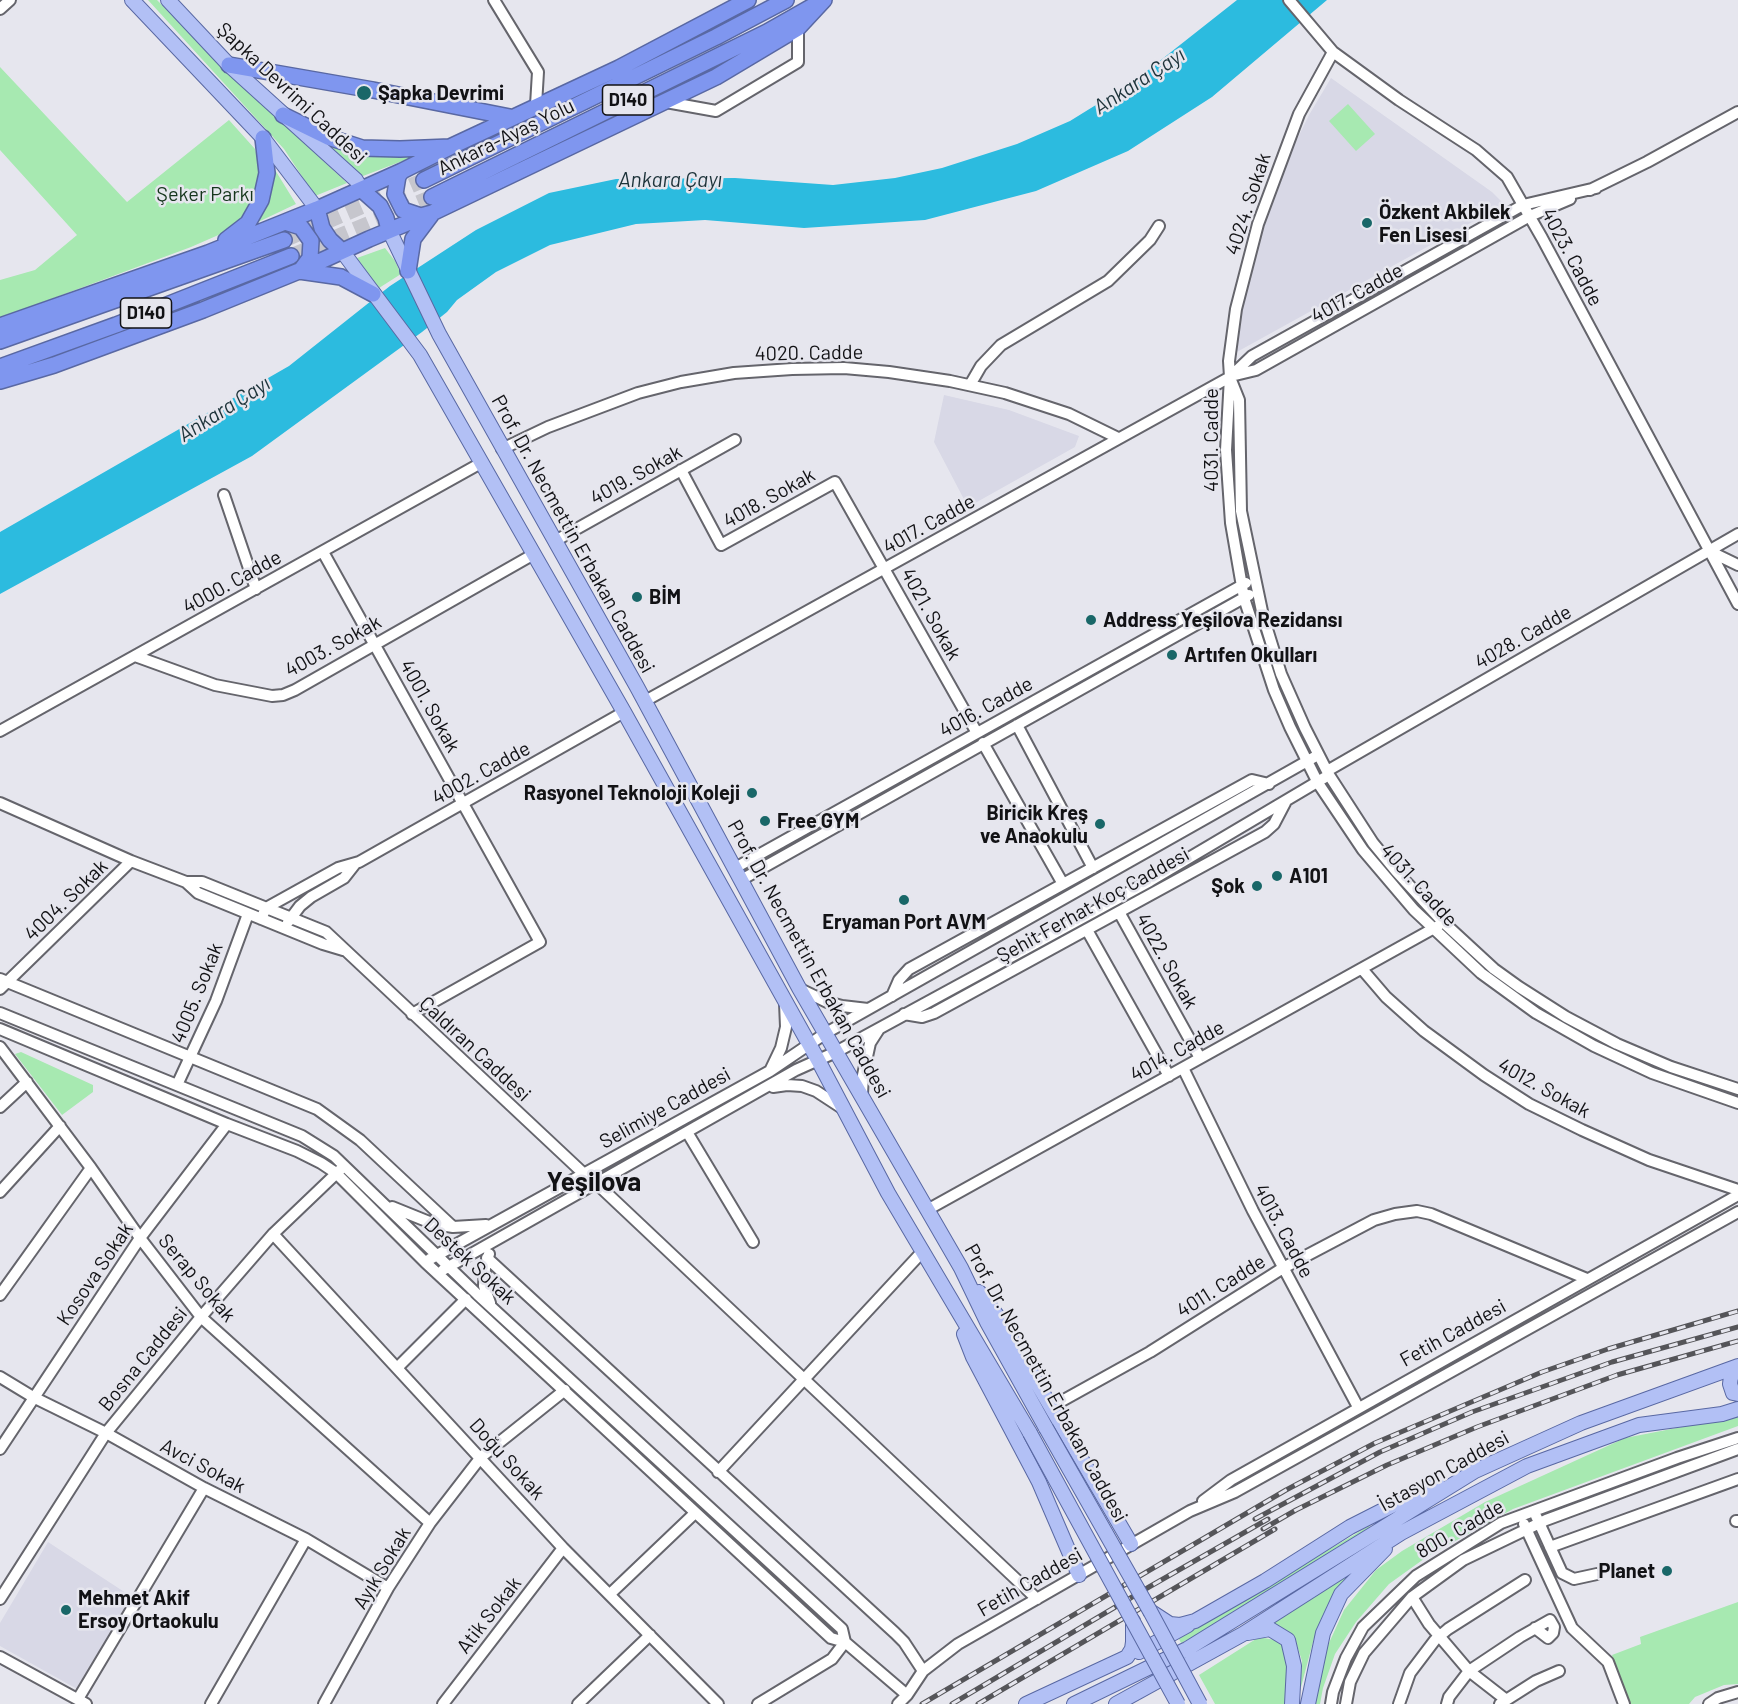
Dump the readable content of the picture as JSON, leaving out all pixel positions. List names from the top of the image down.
{
  "streets": {
    "highway": ["D140", "Ankara-Ayaş Yolu"],
    "main road": ["Şapka Devrimi Caddesi", "Prof. Dr. Necmettin Erbakan Caddesi", "İstasyon Caddesi"],
    "street": [
      "4024. Sokak",
      "4023. Cadde",
      "4017. Cadde",
      "4020. Cadde",
      "4031. Cadde",
      "4019. Sokak",
      "4018. Sokak",
      "4000. Cadde",
      "4021. Sokak",
      "4028. Cadde",
      "4003. Sokak",
      "4001. Sokak",
      "4016. Cadde",
      "4002. Cadde",
      "4004. Sokak",
      "Şehit Ferhat Koç Caddesi",
      "4022. Sokak",
      "4005. Sokak",
      "Çaldıran Caddesi",
      "4014. Cadde",
      "4012. Sokak",
      "Selimiye Caddesi",
      "4013. Cadde",
      "Destek Sokak",
      "Kosova Sokak",
      "Serap Sokak",
      "4011. Cadde",
      "Fetih Caddesi",
      "Bosna Caddesi",
      "Doğu Sokak",
      "Avci Sokak",
      "800. Cadde",
      "Ayık Sokak",
      "Atik Sokak"
    ]
  },
  "crossings": [
    ["4024. Sokak", "4023. Cadde"],
    ["4024. Sokak", "4017. Cadde"],
    ["4024. Sokak", "4031. Cadde"],
    ["4023. Cadde", "4017. Cadde"],
    ["4023. Cadde", "4028. Cadde"],
    ["4017. Cadde", "4020. Cadde"],
    ["4017. Cadde", "4031. Cadde"],
    ["4017. Cadde", "Prof. Dr. Necmettin Erbakan Caddesi"],
    ["4017. Cadde", "4021. Sokak"],
    ["4020. Cadde", "Prof. Dr. Necmettin Erbakan Caddesi"],
    ["4031. Cadde", "4028. Cadde"],
    ["4031. Cadde", "4016. Cadde"],
    ["4031. Cadde", "Şehit Ferhat Koç Caddesi"],
    ["4031. Cadde", "4014. Cadde"],
    ["4019. Sokak", "4018. Sokak"],
    ["4019. Sokak", "Prof. Dr. Necmettin Erbakan Caddesi"],
    ["4018. Sokak", "4021. Sokak"],
    ["Prof. Dr. Necmettin Erbakan Caddesi", "4000. Cadde"],
    ["Prof. Dr. Necmettin Erbakan Caddesi", "4003. Sokak"],
    ["Prof. Dr. Necmettin Erbakan Caddesi", "4016. Cadde"],
    ["Prof. Dr. Necmettin Erbakan Caddesi", "4002. Cadde"],
    ["Prof. Dr. Necmettin Erbakan Caddesi", "Şehit Ferhat Koç Caddesi"],
    ["Prof. Dr. Necmettin Erbakan Caddesi", "4014. Cadde"],
    ["Prof. Dr. Necmettin Erbakan Caddesi", "Selimiye Caddesi"],
    ["4000. Cadde", "4003. Sokak"],
    ["4000. Cadde", "4001. Sokak"],
    ["4021. Sokak", "4016. Cadde"],
    ["4028. Cadde", "Şehit Ferhat Koç Caddesi"],
    ["4003. Sokak", "4001. Sokak"],
    ["4001. Sokak", "4002. Cadde"],
    ["4001. Sokak", "Çaldıran Caddesi"],
    ["4002. Cadde", "Çaldıran Caddesi"],
    ["Şehit Ferhat Koç Caddesi", "4022. Sokak"],
    ["Şehit Ferhat Koç Caddesi", "Selimiye Caddesi"],
    ["4022. Sokak", "4014. Cadde"],
    ["4005. Sokak", "Destek Sokak"],
    ["Çaldıran Caddesi", "Selimiye Caddesi"],
    ["4014. Cadde", "4012. Sokak"],
    ["4014. Cadde", "4013. Cadde"],
    ["Selimiye Caddesi", "Destek Sokak"],
    ["4013. Cadde", "4011. Cadde"],
    ["4013. Cadde", "Fetih Caddesi"],
    ["Destek Sokak", "Kosova Sokak"],
    ["Destek Sokak", "Fetih Caddesi"],
    ["Destek Sokak", "Bosna Caddesi"],
    ["Destek Sokak", "Ayık Sokak"],
    ["Kosova Sokak", "Serap Sokak"],
    ["Kosova Sokak", "Avci Sokak"],
    ["Serap Sokak", "Bosna Caddesi"],
    ["Serap Sokak", "Ayık Sokak"],
    ["4011. Cadde", "Fetih Caddesi"],
    ["Bosna Caddesi", "Doğu Sokak"],
    ["Bosna Caddesi", "Avci Sokak"],
    ["Doğu Sokak", "Ayık Sokak"],
    ["Doğu Sokak", "Atik Sokak"],
    ["Avci Sokak", "Ayık Sokak"]
  ],
  "districts": ["Yeşilova"],
  "water": ["Ankara Çayı"],
  "parks": ["Şeker Parkı"],
  "places": [
    "Şapka Devrimi",
    "Özkent Akbilek Fen Lisesi",
    "BİM",
    "Address Yeşilova Rezidansı",
    "Artıfen Okulları",
    "Rasyonel Teknoloji Koleji",
    "Free GYM",
    "Biricik Kreş ve Anaokulu",
    "A101",
    "Şok",
    "Eryaman Port AVM",
    "Planet",
    "Mehmet Akif Ersoy Ortaokulu"
  ]
}
